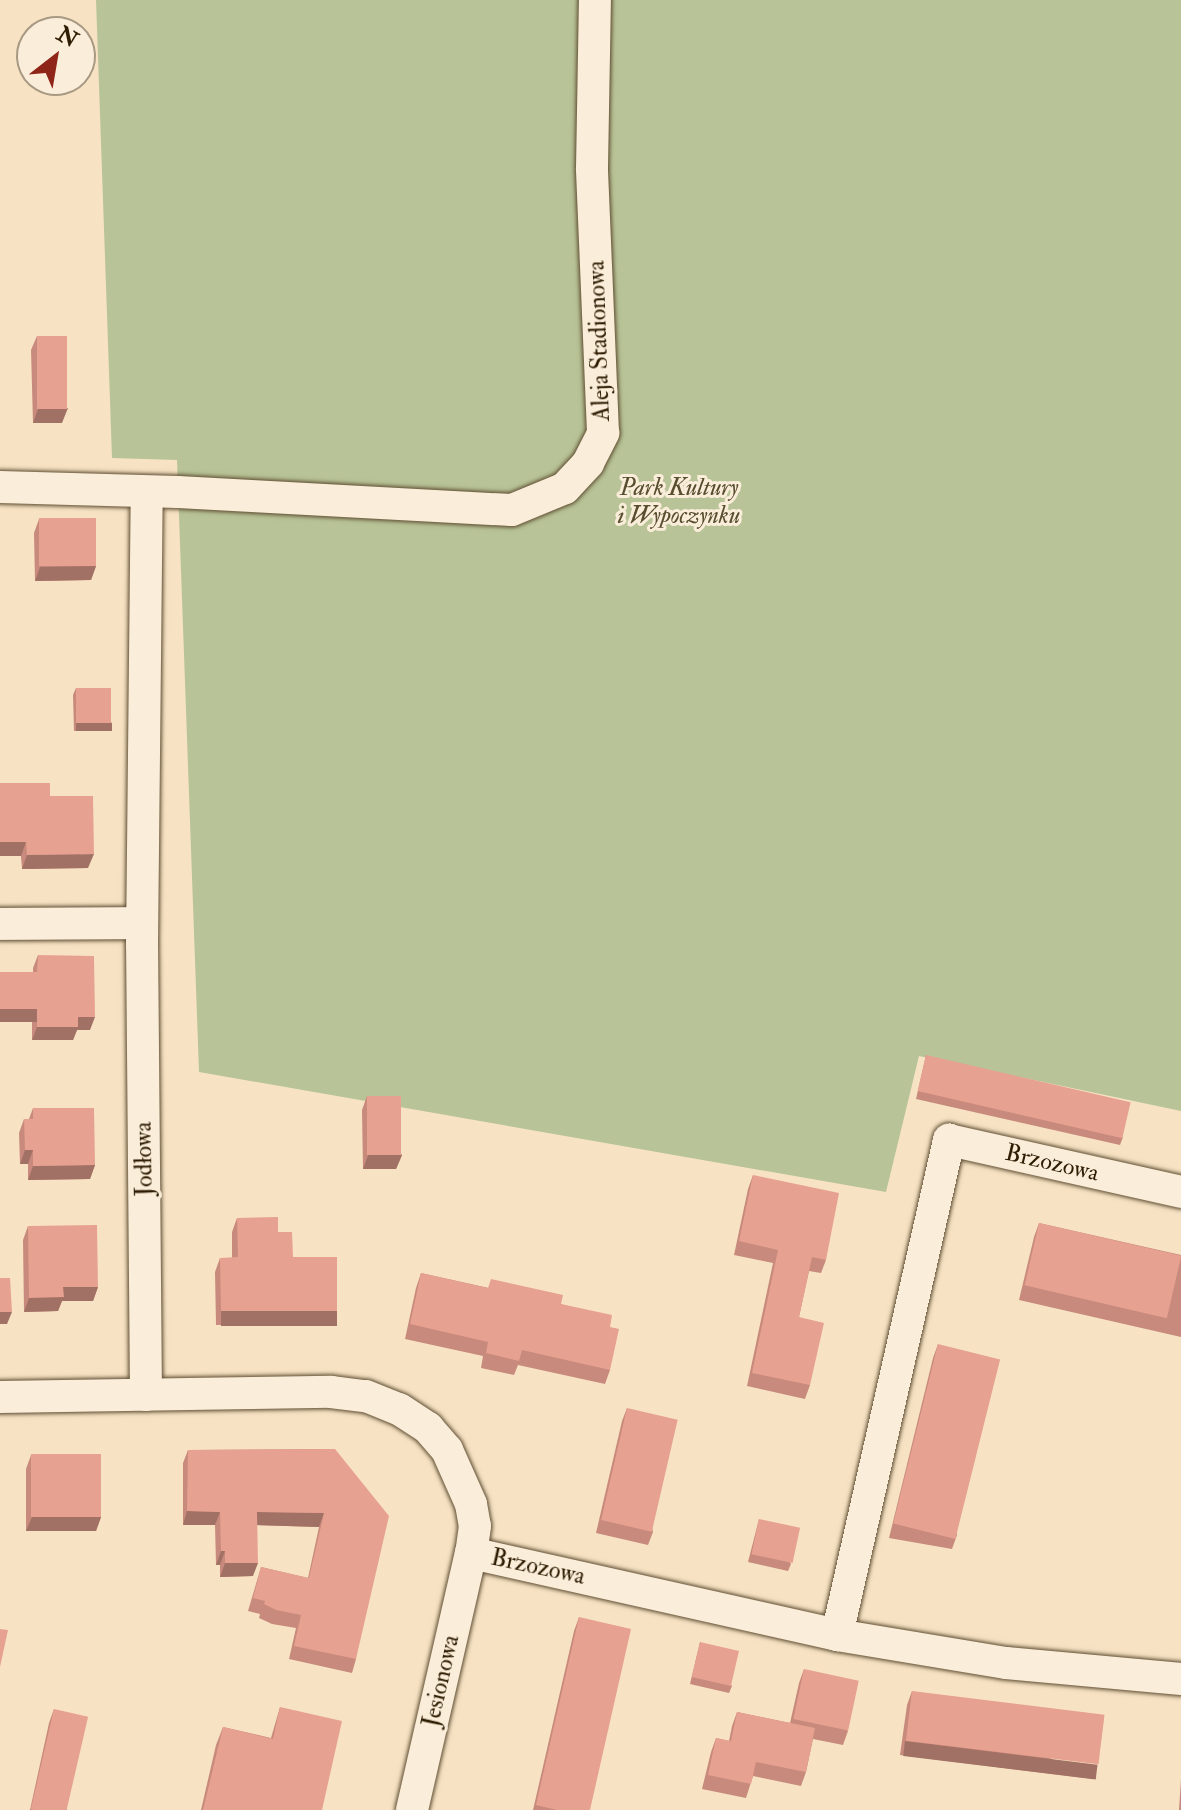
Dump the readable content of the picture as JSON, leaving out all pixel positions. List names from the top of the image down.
{
  "streets": {
    "street": [
      "Aleja Stadionowa",
      "Jodłowa",
      "Brzozowa",
      "Jesionowa"
    ]
  },
  "crossings": [
    ["Aleja Stadionowa", "Jodłowa"],
    ["Jodłowa", "Brzozowa"],
    ["Brzozowa", "Jesionowa"]
  ],
  "parks": ["Park Kultury i Wypoczynku"],
  "north": "top right"
}
